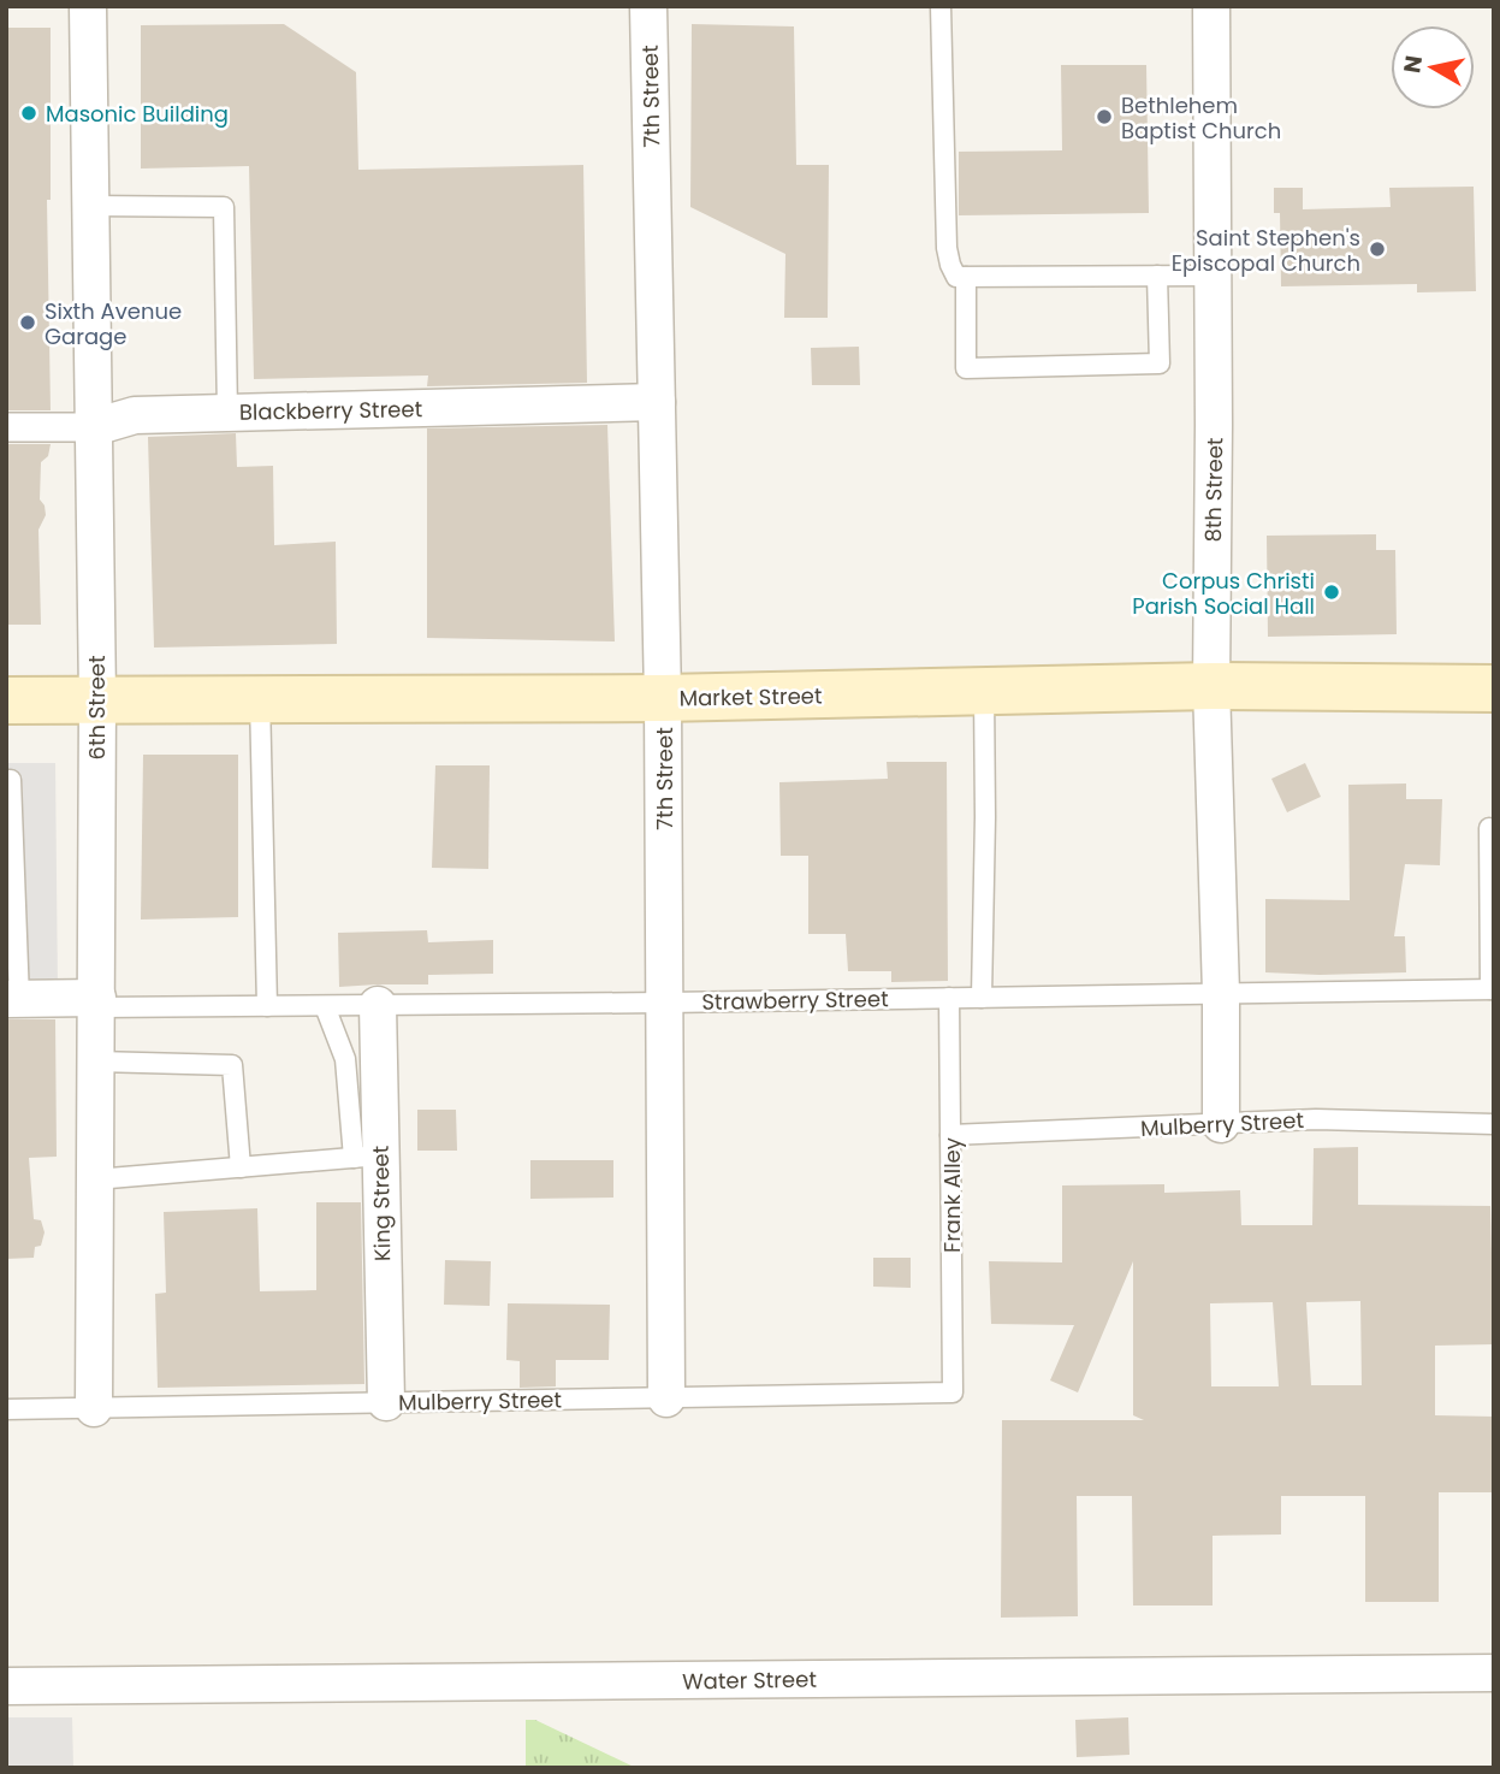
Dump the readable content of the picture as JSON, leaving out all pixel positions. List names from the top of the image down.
{
  "streets": {
    "main road": ["Market Street"],
    "street": [
      "7th Street",
      "Blackberry Street",
      "8th Street",
      "6th Street",
      "Strawberry Street",
      "King Street",
      "Water Street"
    ],
    "lane": ["Mulberry Street", "Frank Alley"]
  },
  "crossings": [
    ["7th Street", "Blackberry Street"],
    ["7th Street", "Market Street"],
    ["7th Street", "Strawberry Street"],
    ["7th Street", "Mulberry Street"],
    ["Blackberry Street", "6th Street"],
    ["8th Street", "Market Street"],
    ["8th Street", "Strawberry Street"],
    ["8th Street", "Mulberry Street"],
    ["Market Street", "6th Street"],
    ["6th Street", "Strawberry Street"],
    ["6th Street", "Mulberry Street"],
    ["Strawberry Street", "Frank Alley"],
    ["Strawberry Street", "King Street"],
    ["Mulberry Street", "Frank Alley"],
    ["Mulberry Street", "King Street"]
  ],
  "places": [
    "Masonic Building",
    "Bethlehem Baptist Church",
    "Saint Stephen's Episcopal Church",
    "Sixth Avenue Garage",
    "Corpus Christi Parish Social Hall"
  ],
  "north": "left"
}
